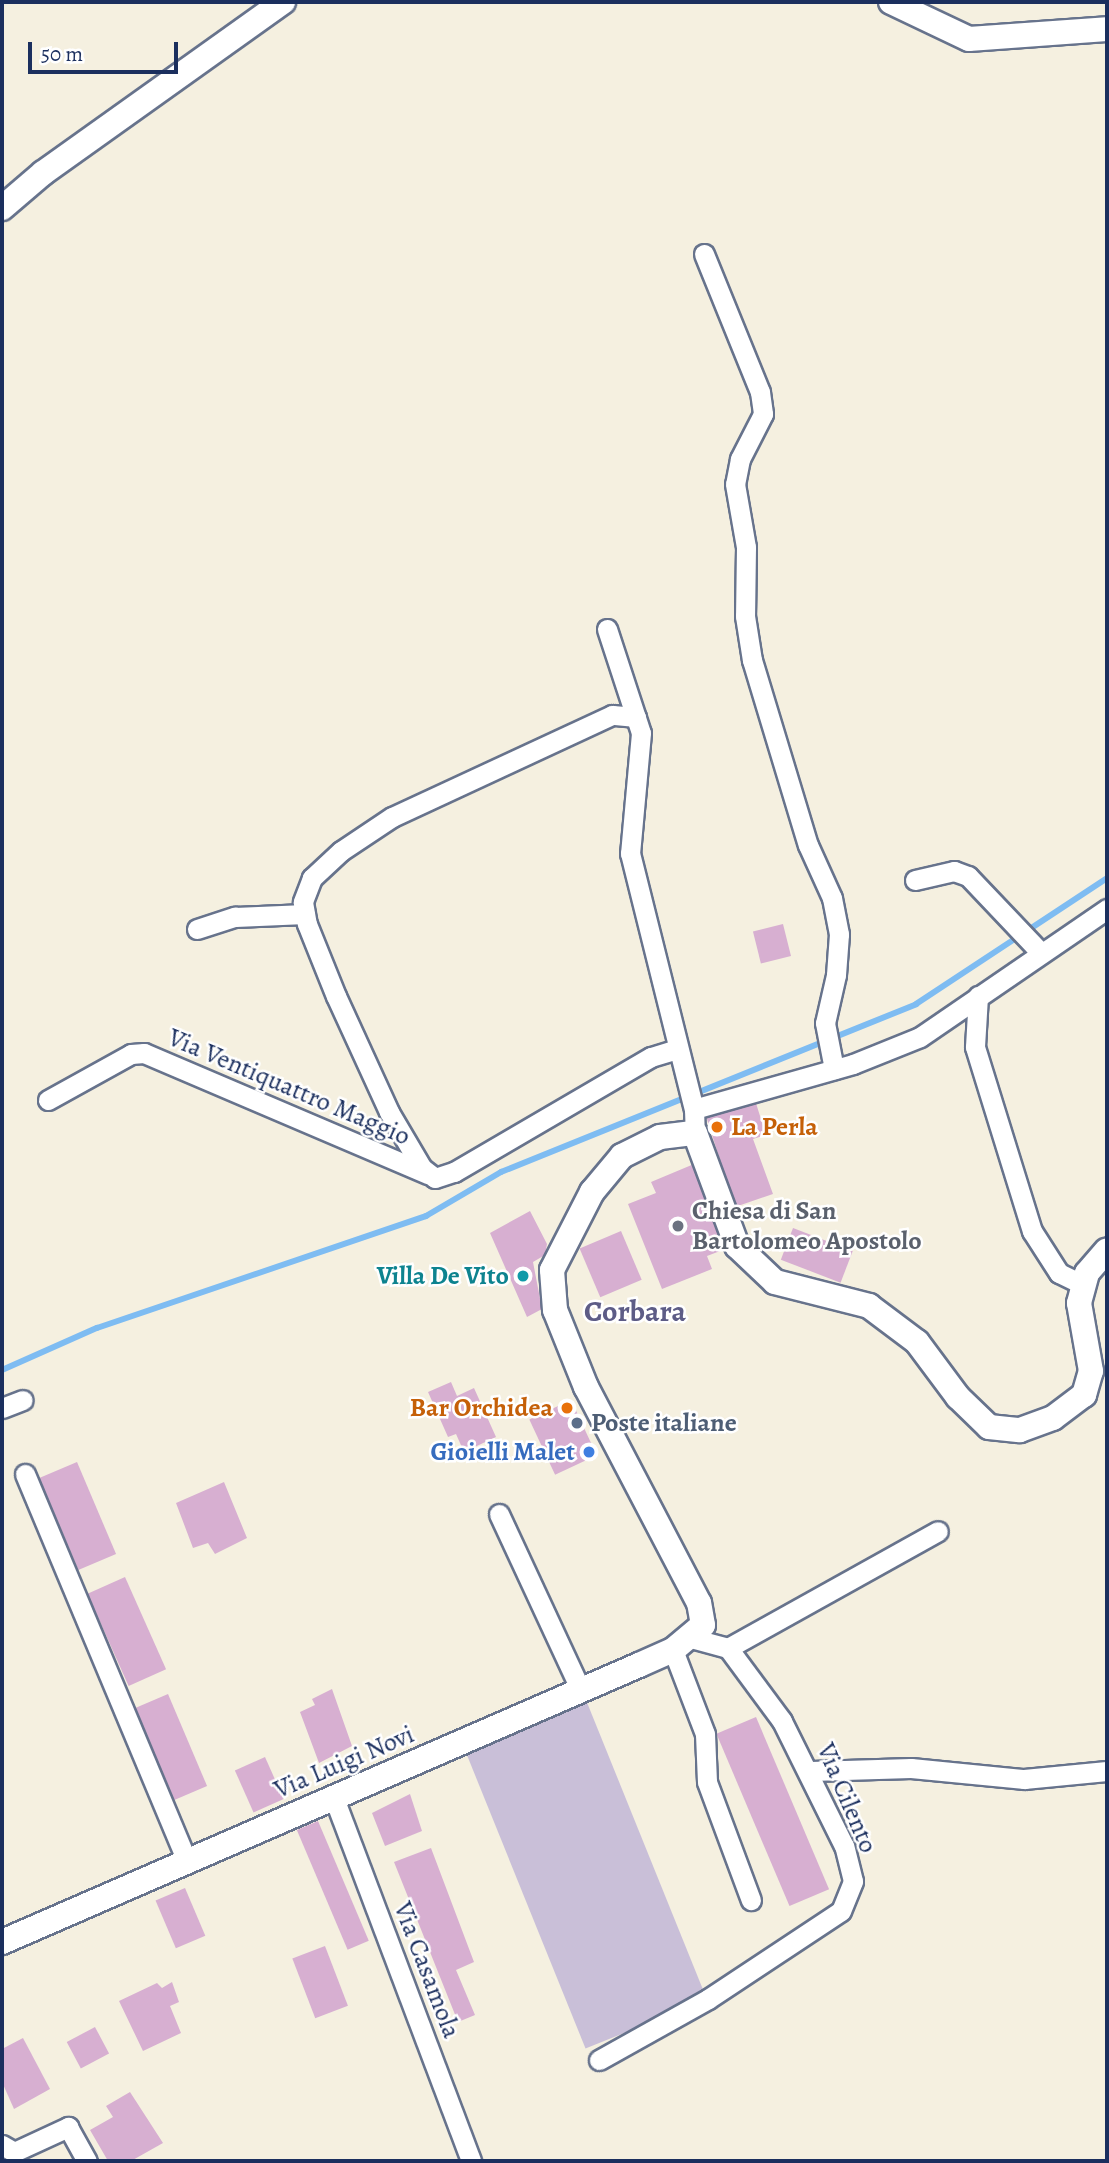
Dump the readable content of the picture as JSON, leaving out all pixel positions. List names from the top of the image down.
{
  "streets": {
    "main road": ["Via Luigi Novi"],
    "street": ["Via Ventiquattro Maggio", "Via Cilento", "Via Casamola"]
  },
  "crossings": [
    ["Via Luigi Novi", "Via Casamola"]
  ],
  "districts": ["Corbara"],
  "places": [
    "La Perla",
    "Chiesa di San Bartolomeo Apostolo",
    "Villa De Vito",
    "Bar Orchidea",
    "Poste italiane",
    "Gioielli Malet"
  ],
  "scale_bar": "50 m"
}
